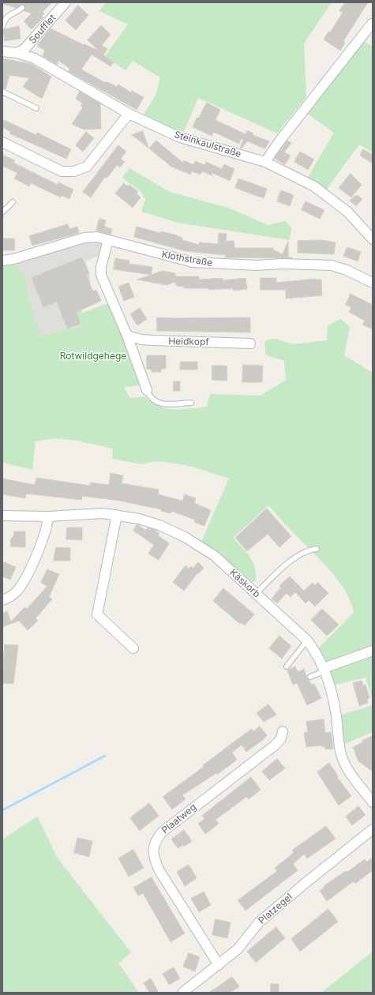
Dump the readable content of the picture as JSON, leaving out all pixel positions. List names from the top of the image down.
{
  "streets": {
    "street": [
      "Soufflet",
      "Steinkaulstraße",
      "Klothstraße",
      "Heidkopf",
      "Käskorb",
      "Plaatweg",
      "Platzegel"
    ]
  },
  "crossings": [
    ["Soufflet", "Steinkaulstraße"],
    ["Plaatweg", "Platzegel"]
  ],
  "parks": ["Rotwildgehege"]
}
